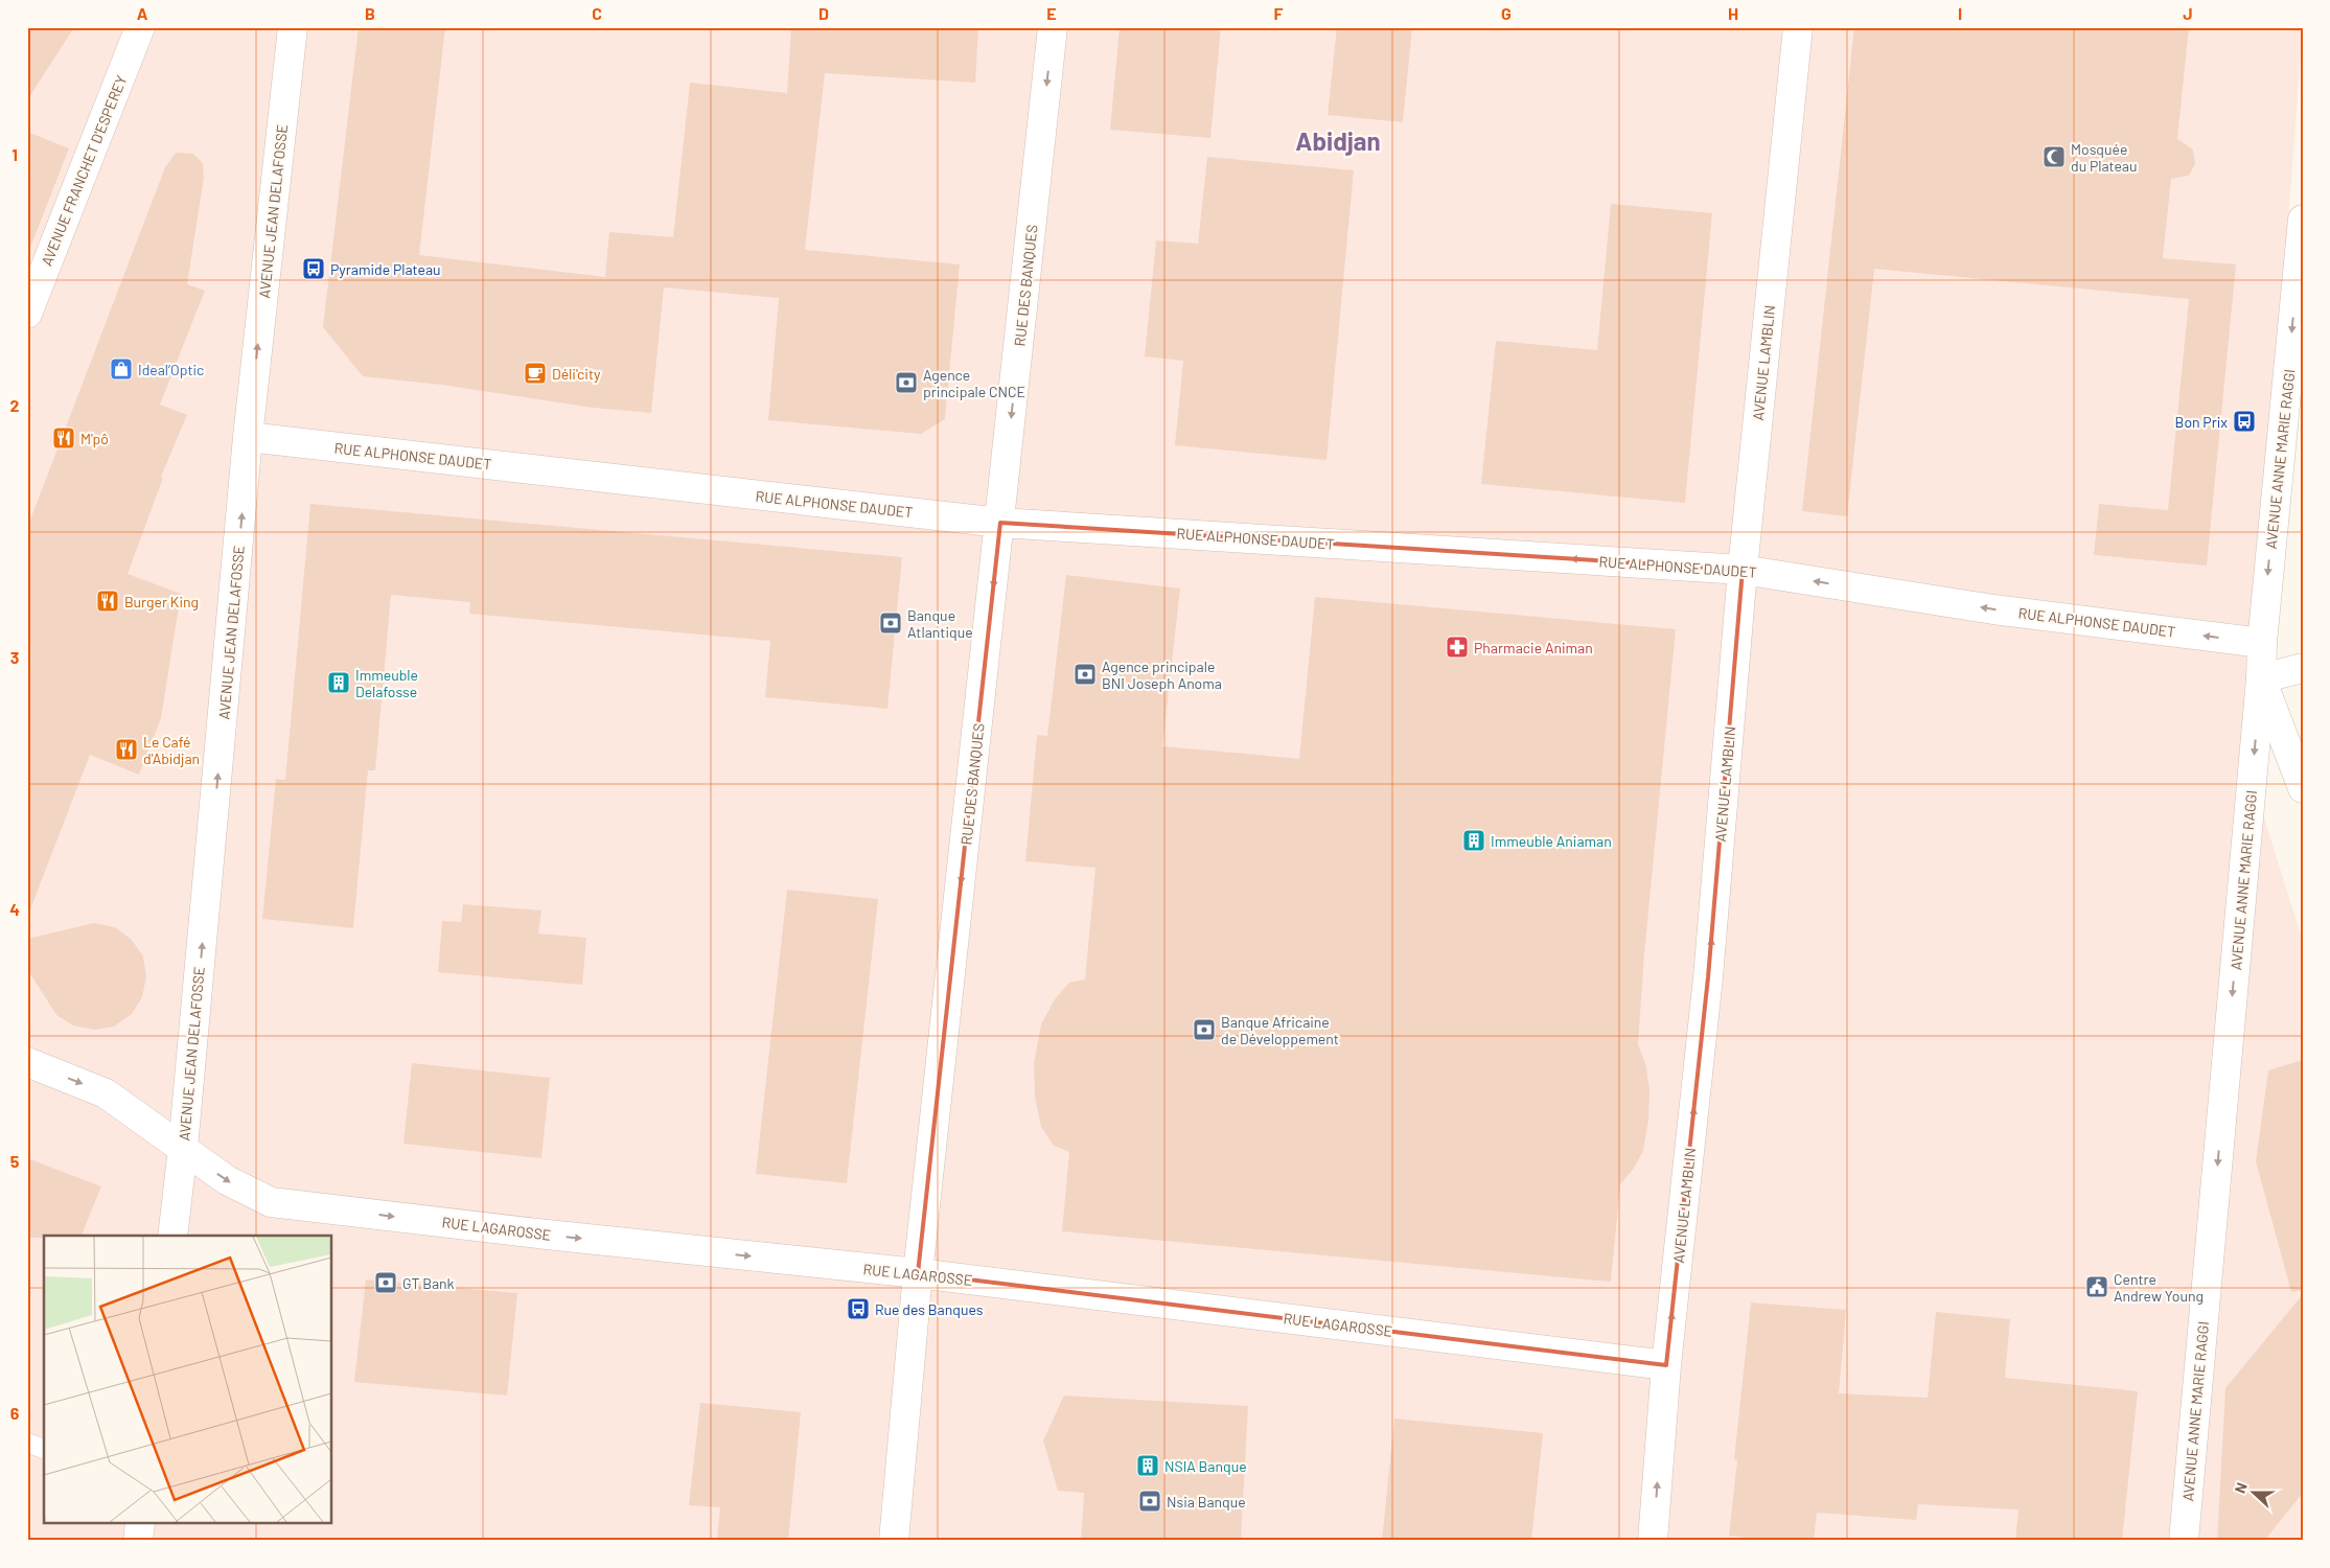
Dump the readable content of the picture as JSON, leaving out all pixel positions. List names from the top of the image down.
{
  "streets": {
    "street": [
      "AVENUE FRANCHET D'ESPEREY",
      "AVENUE JEAN DELAFOSSE",
      "RUE DES BANQUES",
      "AVENUE LAMBLIN",
      "RUE ALPHONSE DAUDET",
      "AVENUE ANNE MARIE RAGGI",
      "RUE LAGAROSSE"
    ]
  },
  "crossings": [
    ["AVENUE JEAN DELAFOSSE", "RUE ALPHONSE DAUDET"],
    ["AVENUE JEAN DELAFOSSE", "RUE LAGAROSSE"],
    ["RUE DES BANQUES", "RUE ALPHONSE DAUDET"],
    ["RUE DES BANQUES", "RUE LAGAROSSE"],
    ["AVENUE LAMBLIN", "RUE ALPHONSE DAUDET"],
    ["AVENUE LAMBLIN", "RUE LAGAROSSE"],
    ["RUE ALPHONSE DAUDET", "AVENUE ANNE MARIE RAGGI"]
  ],
  "one_way": [
    "AVENUE JEAN DELAFOSSE",
    "RUE DES BANQUES",
    "AVENUE LAMBLIN",
    "RUE ALPHONSE DAUDET",
    "AVENUE ANNE MARIE RAGGI",
    "RUE LAGAROSSE"
  ],
  "districts": ["Abidjan"],
  "places": {
    "mosque": ["Mosquée du Plateau"],
    "bus stop": ["Pyramide Plateau", "Bon Prix", "Rue des Banques"],
    "shop": ["Ideal’Optic"],
    "cafe": ["Déli'city"],
    "bank": [
      "Agence principale CNCE",
      "Banque Atlantique",
      "Agence principale BNI Joseph Anoma",
      "Banque Africaine de Développement",
      "GT Bank",
      "Nsia Banque"
    ],
    "restaurant": ["M'pô", "Burger King", "Le Café d'Abidjan"],
    "pharmacy": ["Pharmacie Animan"],
    "building": ["Immeuble Delafosse", "Immeuble Aniaman", "NSIA Banque"],
    "public building": ["Centre Andrew Young"]
  },
  "north": "left",
  "grid": {
    "columns": [
      "A",
      "B",
      "C",
      "D",
      "E",
      "F",
      "G",
      "H",
      "I",
      "J"
    ],
    "rows": [
      "1",
      "2",
      "3",
      "4",
      "5",
      "6"
    ]
  }
}
